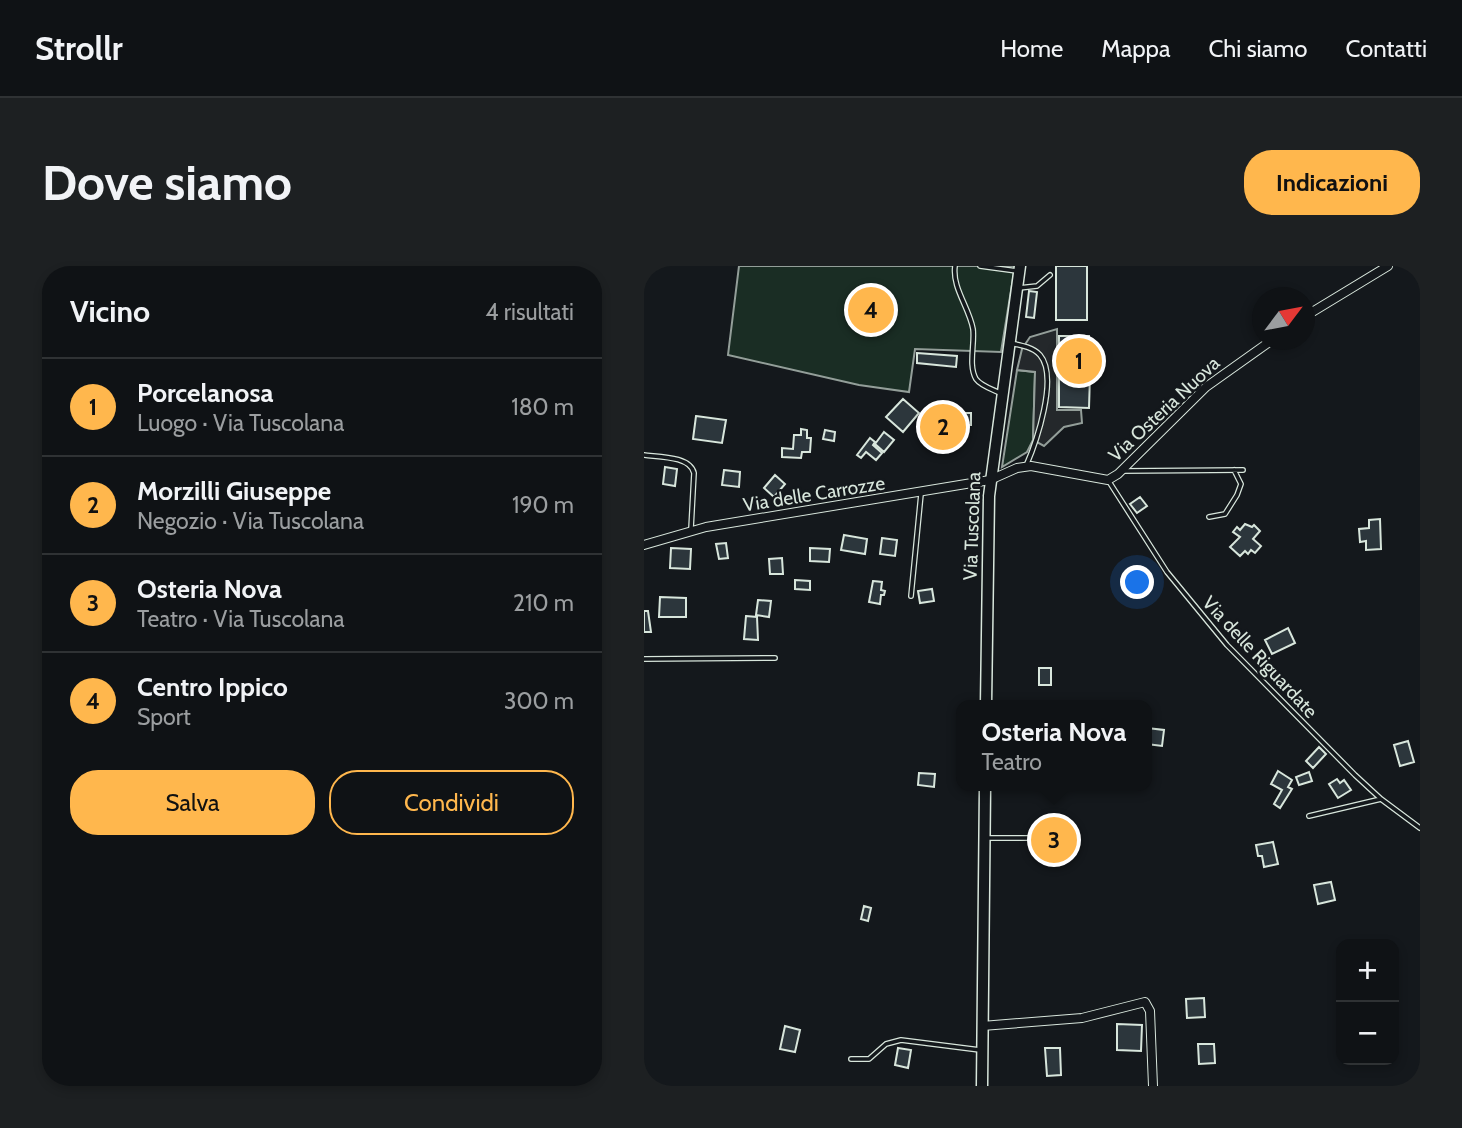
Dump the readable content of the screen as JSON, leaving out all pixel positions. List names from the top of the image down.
{
  "streets": {
    "main road": ["Via Tuscolana"],
    "street": ["Via Osteria Nuova", "Via delle Carrozze"],
    "lane": ["Via delle Riguardate"]
  },
  "crossings": [
    ["Via Osteria Nuova", "Via delle Carrozze"],
    ["Via Osteria Nuova", "Via Tuscolana"],
    ["Via Osteria Nuova", "Via delle Riguardate"],
    ["Via delle Carrozze", "Via Tuscolana"]
  ],
  "north": "top right",
  "page": {
    "header": "Strollr",
    "nav": [
      "Home",
      "Mappa",
      "Chi siamo",
      "Contatti"
    ],
    "buttons": [
      "Indicazioni",
      ["Salva", "Condividi"]
    ],
    "title": "Dove siamo",
    "heading": ["Vicino", "4 risultati"],
    "pins": [
      "4",
      "1",
      "2",
      "3"
    ],
    "list": [
      {
        "mark": "1",
        "name": "Porcelanosa",
        "note": "Luogo · Via Tuscolana",
        "value": "180 m"
      },
      {
        "mark": "2",
        "name": "Morzilli Giuseppe",
        "note": "Negozio · Via Tuscolana",
        "value": "190 m"
      },
      {
        "mark": "3",
        "name": "Osteria Nova",
        "note": "Teatro · Via Tuscolana",
        "value": "210 m"
      },
      {
        "mark": "4",
        "name": "Centro Ippico",
        "note": "Sport",
        "value": "300 m"
      }
    ],
    "popup": ["Osteria Nova", "Teatro"],
    "map_buttons": ["+", "−"]
  }
}
